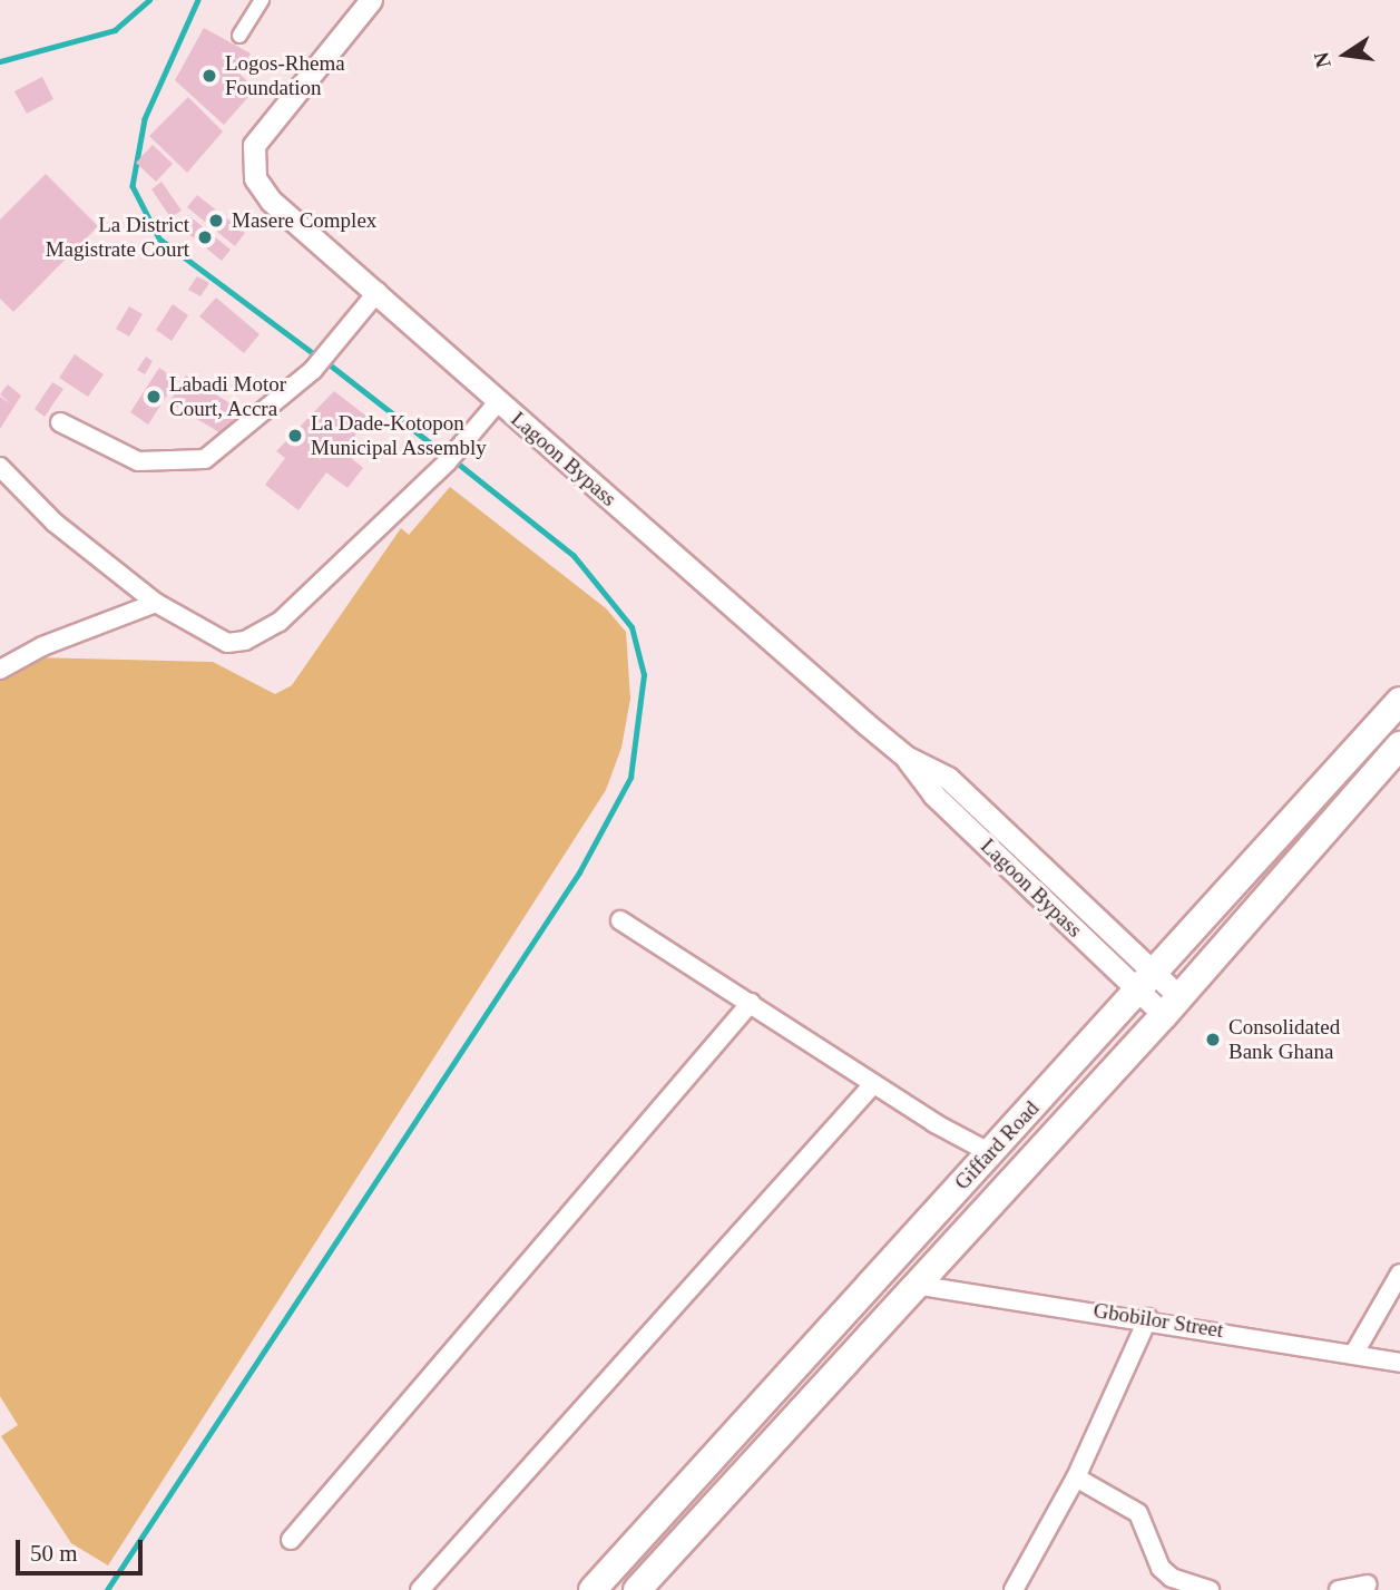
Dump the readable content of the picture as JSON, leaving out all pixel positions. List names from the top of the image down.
{
  "streets": {
    "main road": ["Giffard Road"],
    "street": ["Lagoon Bypass", "Gbobilor Street"]
  },
  "crossings": [
    ["Lagoon Bypass", "Giffard Road"],
    ["Giffard Road", "Gbobilor Street"]
  ],
  "places": [
    "Logos-Rhema Foundation",
    "Masere Complex",
    "La District Magistrate Court",
    "Labadi Motor Court, Accra",
    "La Dade-Kotopon Municipal Assembly",
    "Consolidated Bank Ghana"
  ],
  "scale_bar": "50 m",
  "north": "left"
}
